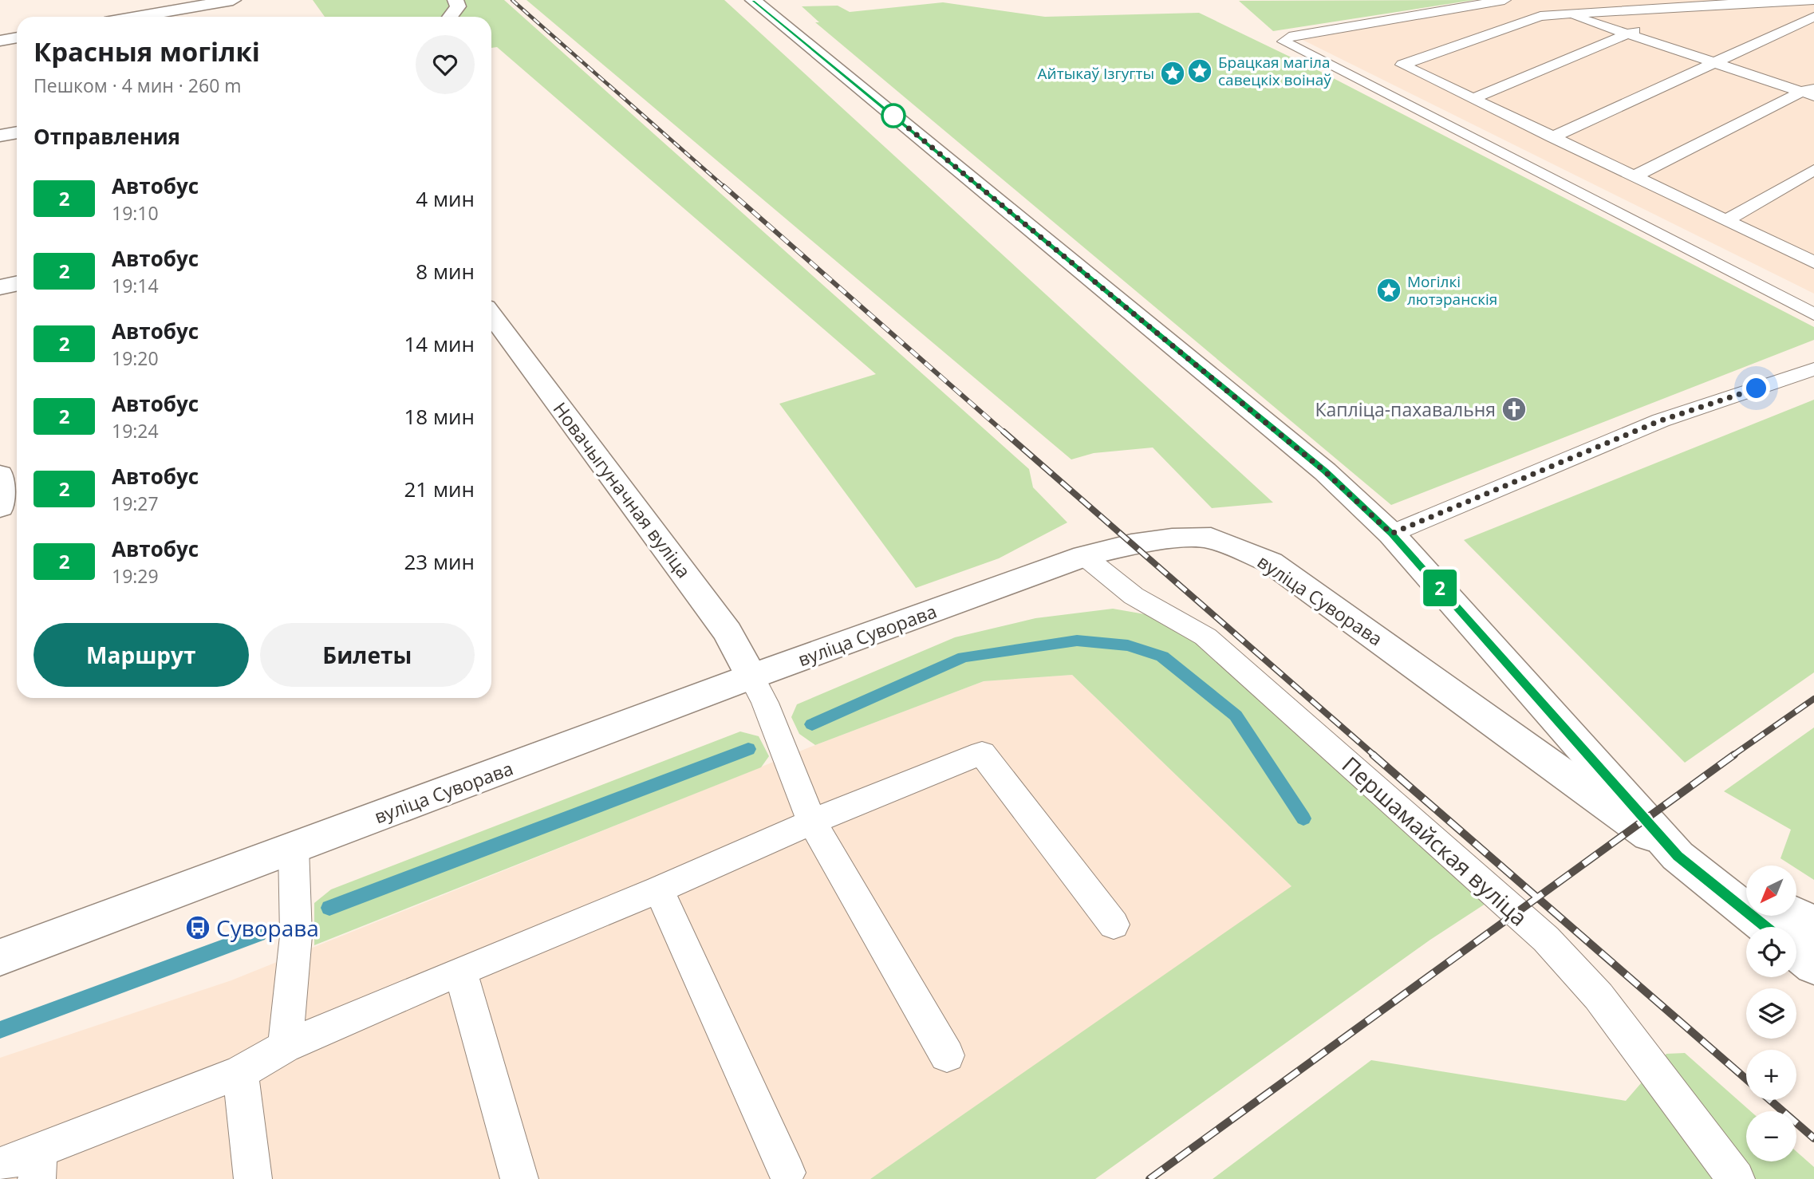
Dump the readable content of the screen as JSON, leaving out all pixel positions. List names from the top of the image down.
{
  "streets": {
    "street": ["Новачыгуначная вуліца", "вуліца Суворава"],
    "lane": ["Першамайская вуліца"]
  },
  "crossings": [
    ["Новачыгуначная вуліца", "вуліца Суворава"],
    ["вуліца Суворава", "Першамайская вуліца"]
  ],
  "places": {
    "place": ["Брацкая магіла савецкіх воінаў", "Айтыкаў Ізгугты", "Могілкі лютэранскія"],
    "church": ["Капліца-пахавальня"],
    "bus stop": ["Суворава"]
  },
  "lines": ["bus line 2"],
  "north": "bottom left",
  "page": {
    "on_map": "2",
    "heading": [
      ["Красныя могілкі", "Пешком · 4 мин · 260 m"],
      "Отправления"
    ],
    "list": [
      {
        "mark": "2",
        "name": "Автобус",
        "note": "19:10",
        "value": "4 мин"
      },
      {
        "mark": "2",
        "name": "Автобус",
        "note": "19:14",
        "value": "8 мин"
      },
      {
        "mark": "2",
        "name": "Автобус",
        "note": "19:20",
        "value": "14 мин"
      },
      {
        "mark": "2",
        "name": "Автобус",
        "note": "19:24",
        "value": "18 мин"
      },
      {
        "mark": "2",
        "name": "Автобус",
        "note": "19:27",
        "value": "21 мин"
      },
      {
        "mark": "2",
        "name": "Автобус",
        "note": "19:29",
        "value": "23 мин"
      }
    ],
    "buttons": ["Маршрут", "Билеты"],
    "map_buttons": ["+", "−"]
  }
}
